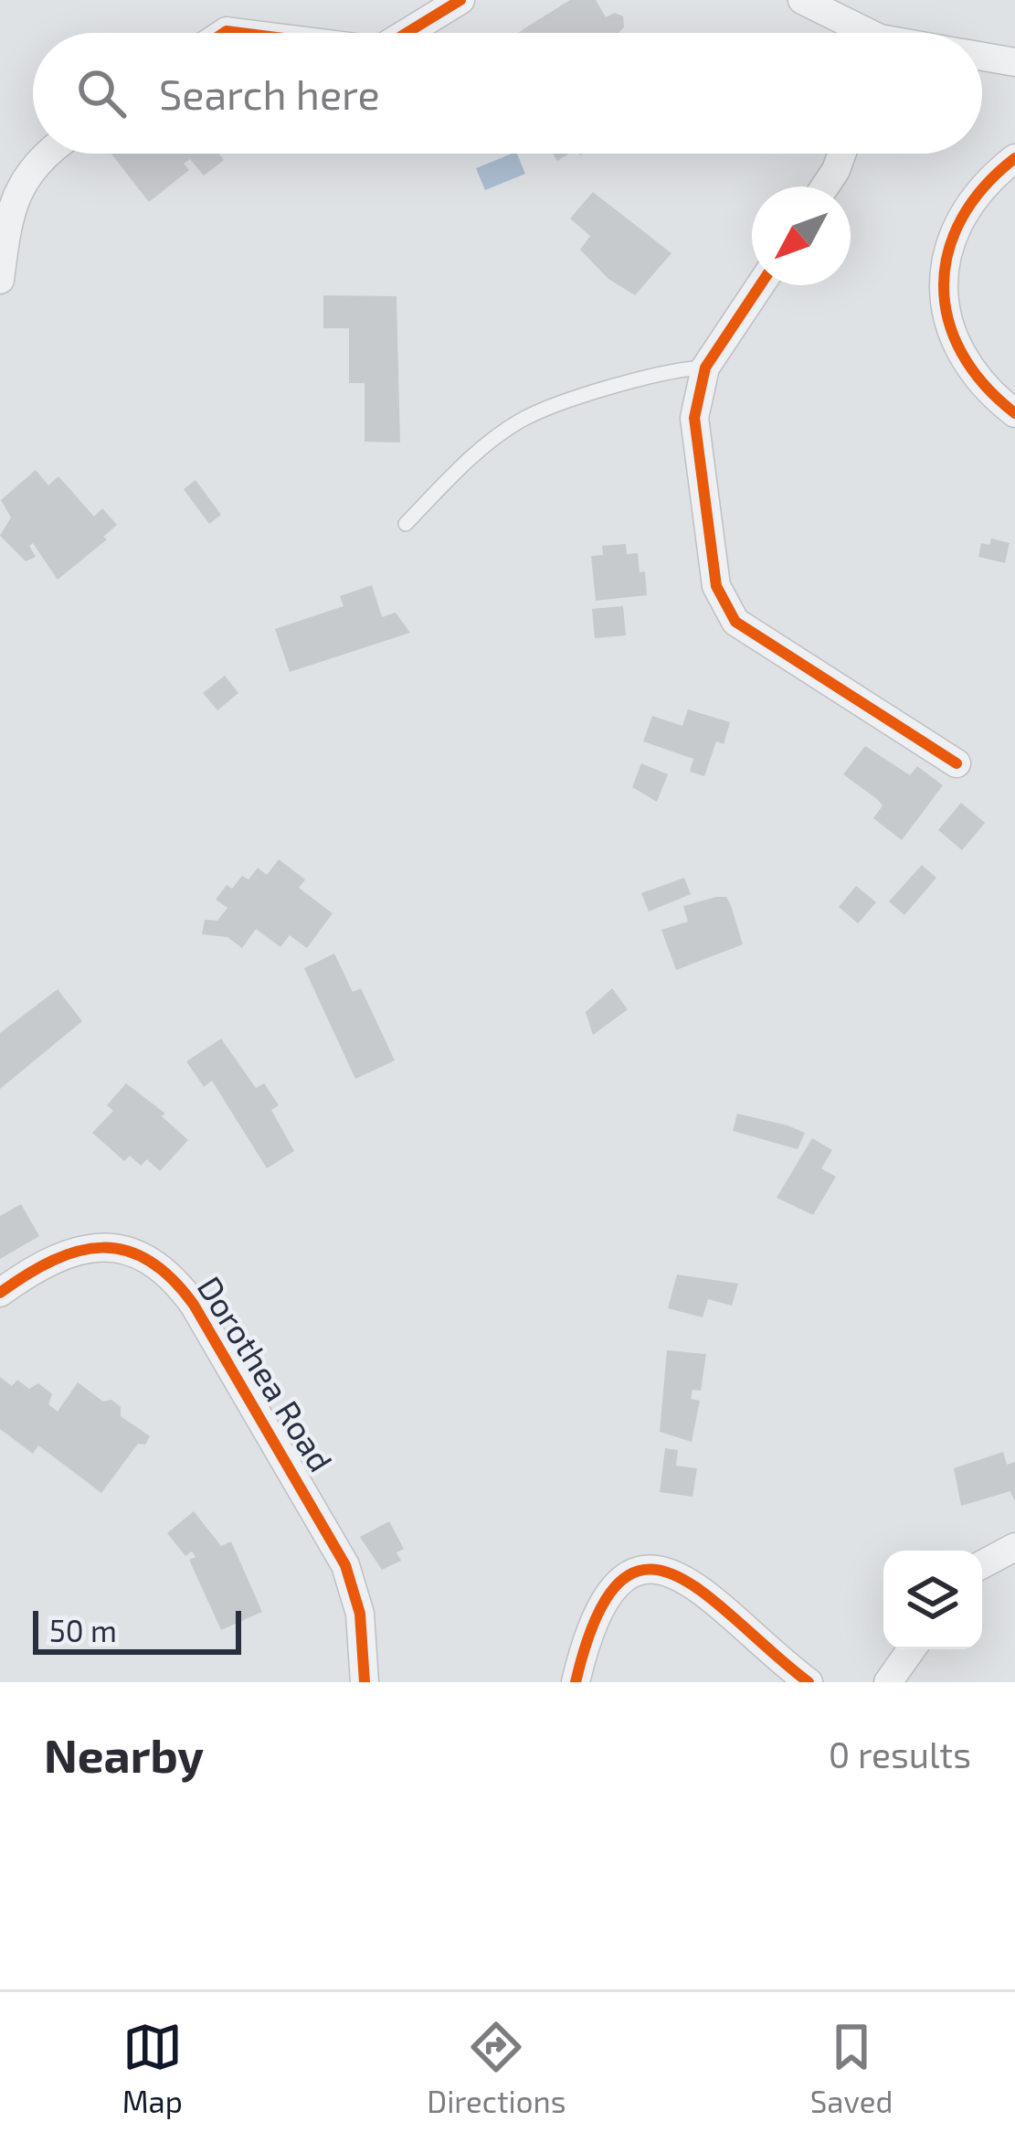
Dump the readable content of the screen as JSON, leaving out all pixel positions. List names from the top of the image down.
{
  "streets": {
    "street": ["Dorothea Road"]
  },
  "scale_bar": "50 m",
  "north": "bottom left",
  "page": {
    "search": "Search here",
    "scale": "50 m",
    "heading": ["Nearby", "0 results"],
    "nav": ["Map", "Directions", "Saved"]
  }
}
